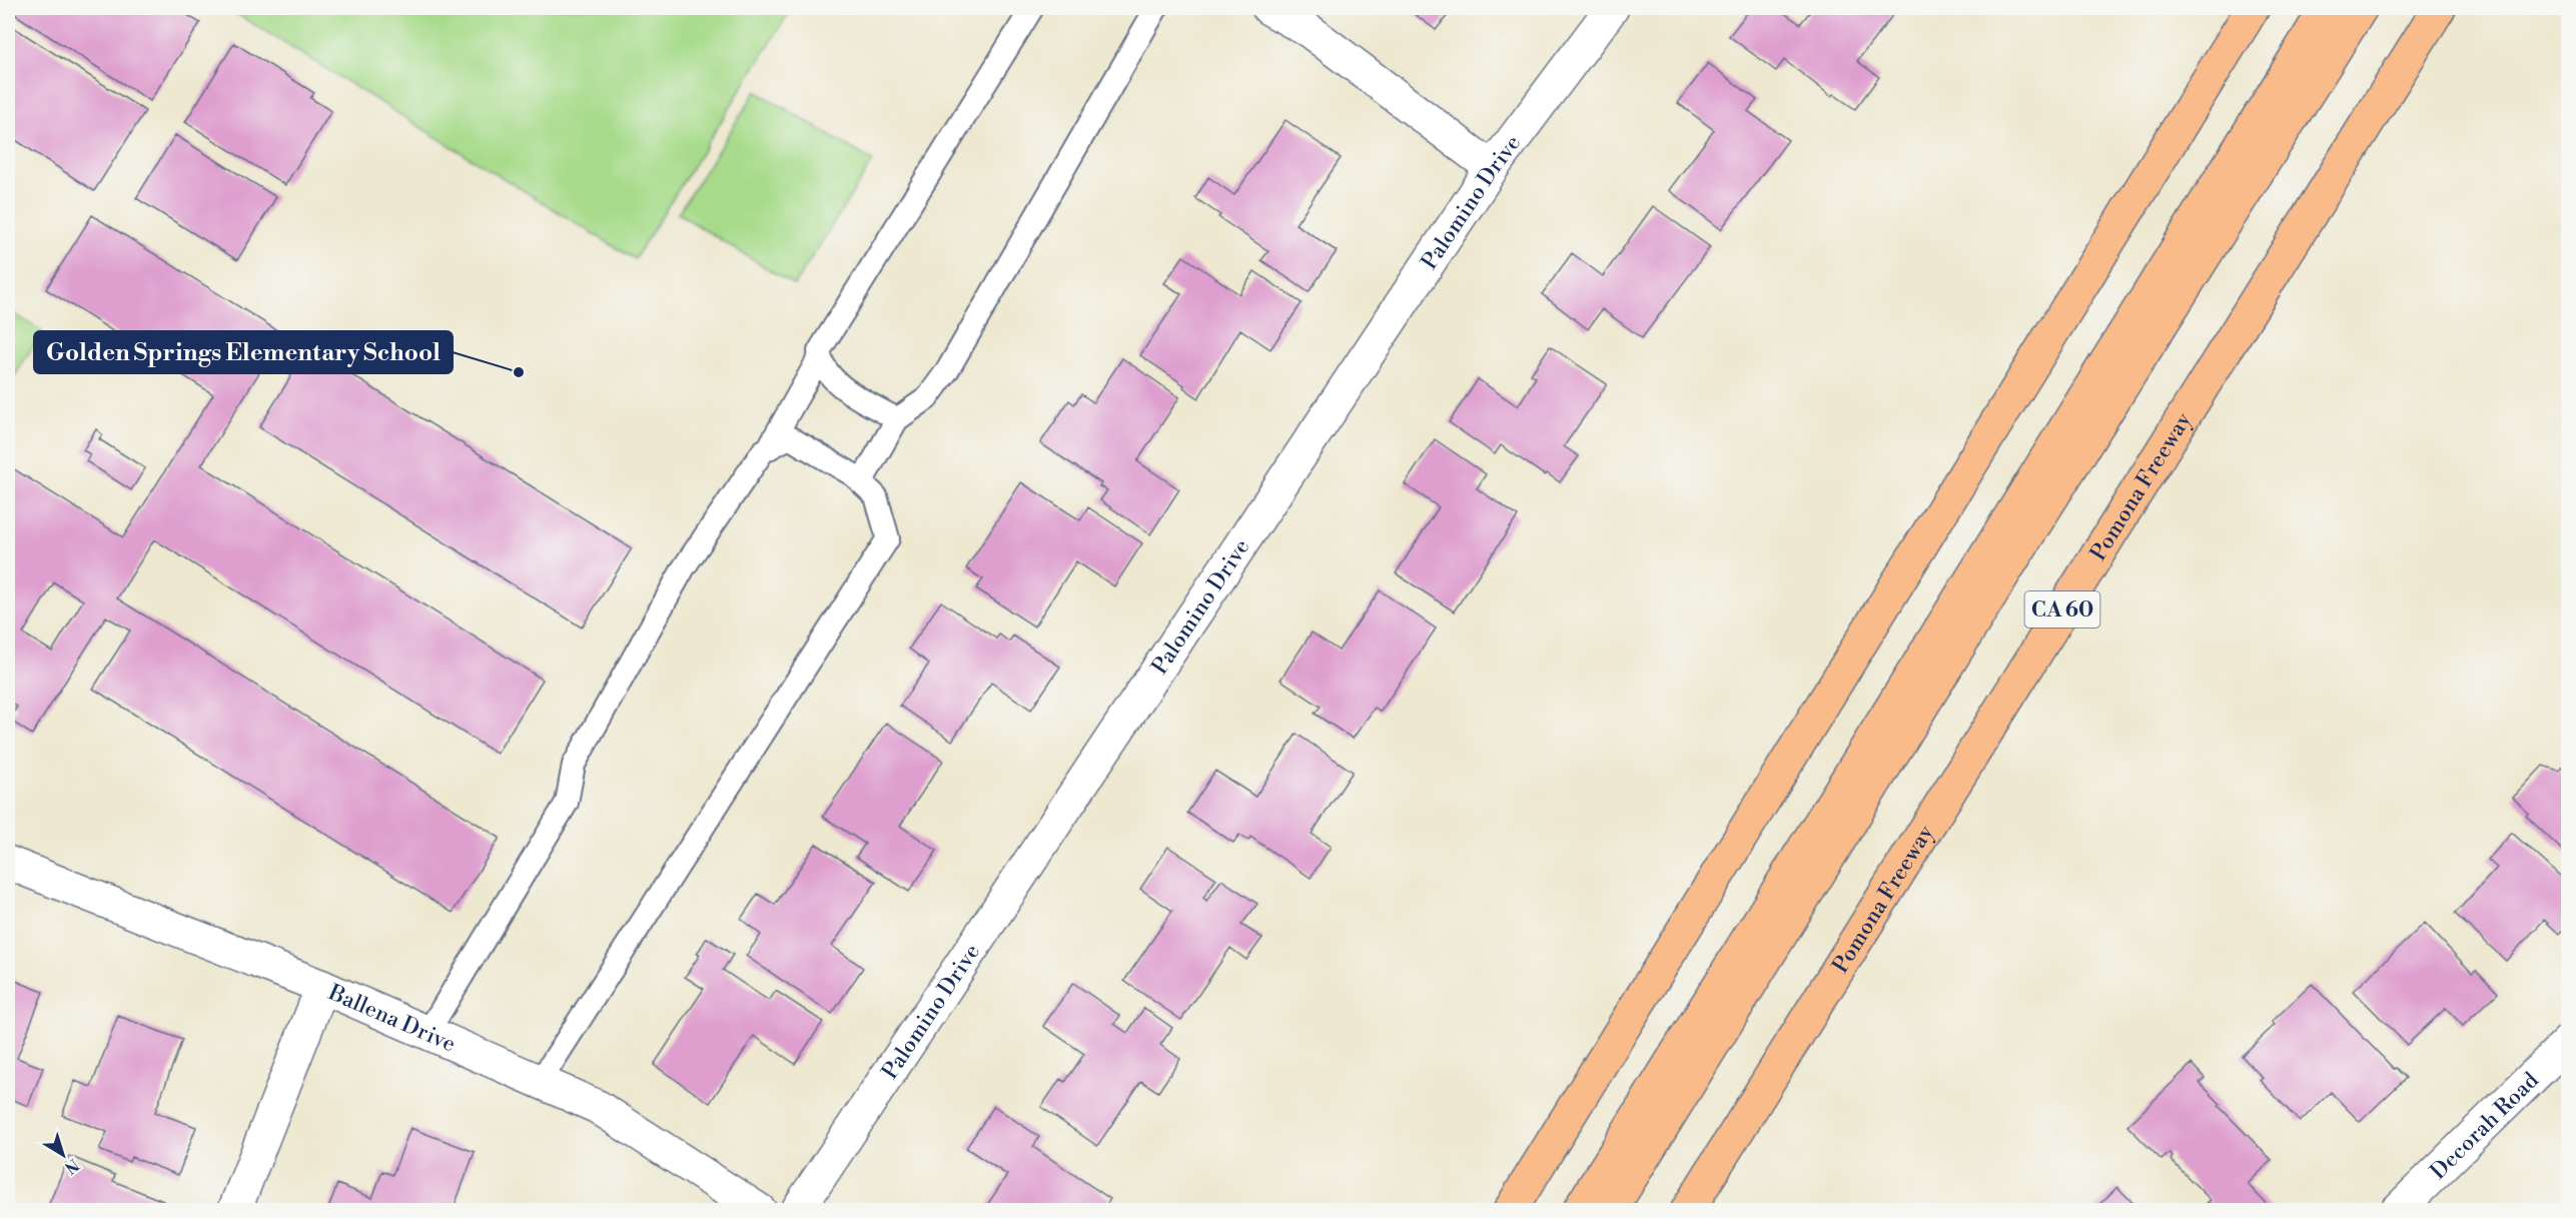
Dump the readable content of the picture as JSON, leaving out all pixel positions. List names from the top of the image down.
{
  "streets": {
    "highway": ["Pomona Freeway", "CA 60"],
    "street": ["Palomino Drive", "Ballena Drive", "Decorah Road"]
  },
  "places": ["Golden Springs Elementary School"],
  "north": "bottom right"
}
